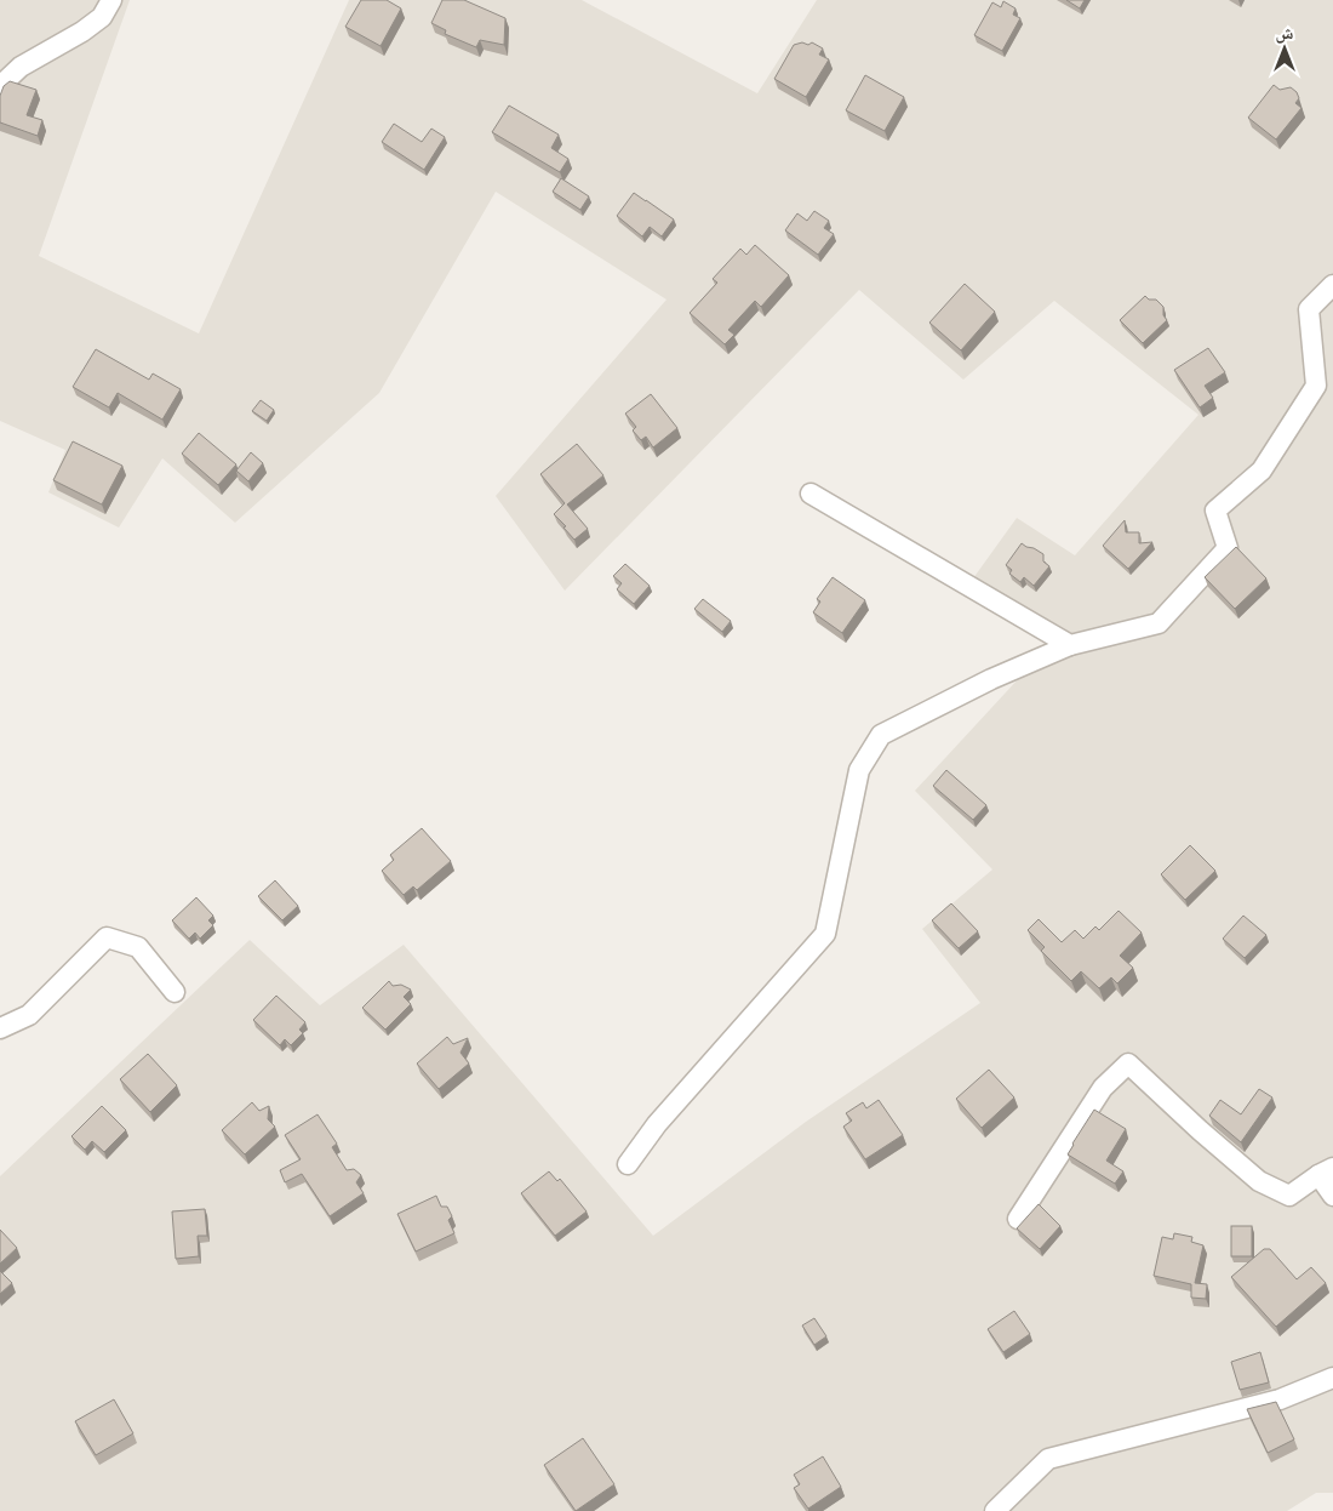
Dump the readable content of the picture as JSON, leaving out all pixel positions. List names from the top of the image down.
{
  "north": "top"
}
